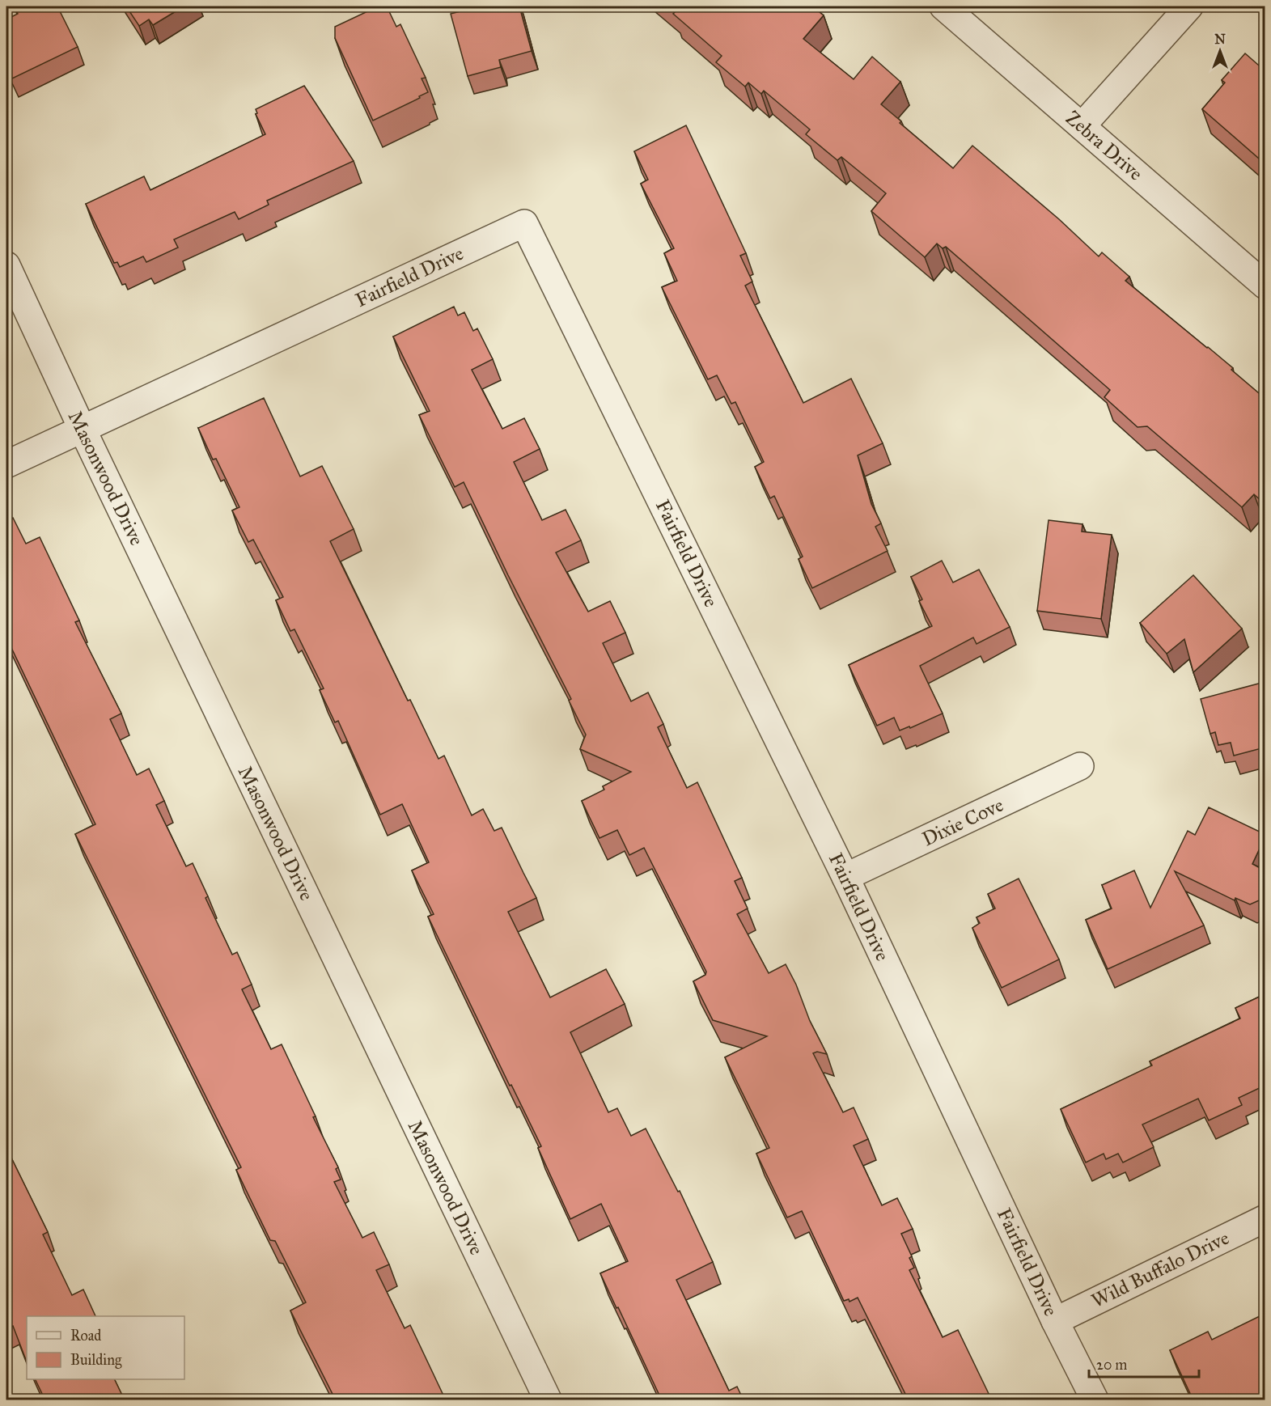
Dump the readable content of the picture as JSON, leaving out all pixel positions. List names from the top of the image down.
{
  "streets": {
    "street": [
      "Zebra Drive",
      "Fairfield Drive",
      "Masonwood Drive",
      "Dixie Cove",
      "Wild Buffalo Drive"
    ]
  },
  "crossings": [
    ["Fairfield Drive", "Masonwood Drive"],
    ["Fairfield Drive", "Dixie Cove"],
    ["Fairfield Drive", "Wild Buffalo Drive"]
  ],
  "legend": ["Road", "Building"],
  "scale_bar": "20 m",
  "north": "top"
}
